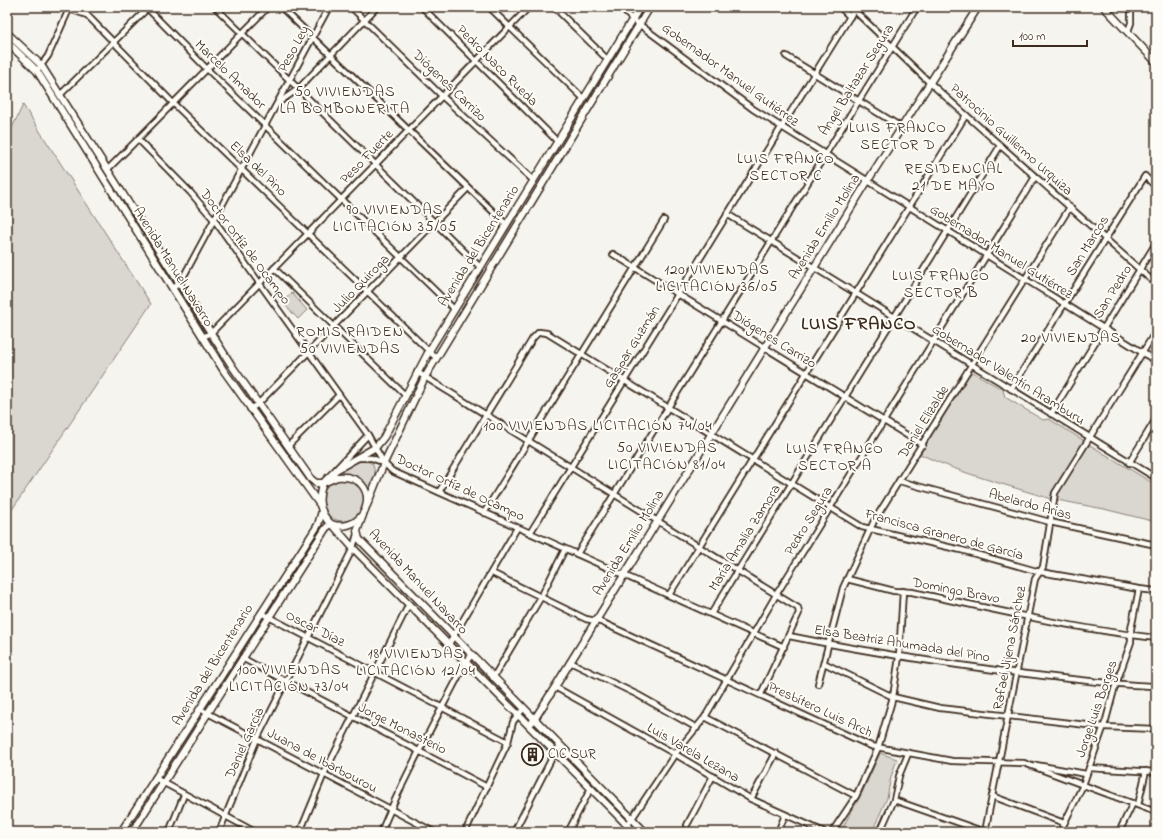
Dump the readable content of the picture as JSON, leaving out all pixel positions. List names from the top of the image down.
{
  "streets": {
    "main road": ["Avenida Emilio Molina", "Avenida del Bicentenario", "Avenida Manuel Navarro"],
    "street": [
      "Peso Ley",
      "Pedro Naco Rueda",
      "Marcelo Amador",
      "Gobernador Manuel Gutiérrez",
      "Ángel Baltazar Segura",
      "Diógenes Carrizo",
      "Patrocinio Guillermo Urquiza",
      "Peso Fuerte",
      "Elsa del Pino",
      "San Marcos",
      "Doctor Ortíz de Ocampo",
      "Julio Quiroga",
      "San Pedro",
      "Gaspar Guzmán",
      "Gobernador Valentín Aramburu",
      "Daniel Elizalde",
      "Abelardo Arias",
      "Pedro Segura",
      "Francisca Granero de García",
      "María Amalia Zamora",
      "Domingo Bravo",
      "Oscar Díaz",
      "Elsa Beatriz Ahumada del Pino",
      "Rafael Jijena Sánchez",
      "Jorge Luis Borges",
      "Presbítero Luis Arch",
      "Jorge Monasterio",
      "Daniel García",
      "Luis Varela Lezana",
      "Juana de Ibarbourou"
    ]
  },
  "crossings": [
    ["Peso Ley", "Marcelo Amador"],
    ["Peso Ley", "Elsa del Pino"],
    ["Peso Ley", "Doctor Ortíz de Ocampo"],
    ["Peso Ley", "Avenida Manuel Navarro"],
    ["Pedro Naco Rueda", "Peso Fuerte"],
    ["Pedro Naco Rueda", "Avenida del Bicentenario"],
    ["Marcelo Amador", "Peso Fuerte"],
    ["Marcelo Amador", "Avenida del Bicentenario"],
    ["Marcelo Amador", "Julio Quiroga"],
    ["Gobernador Manuel Gutiérrez", "Ángel Baltazar Segura"],
    ["Gobernador Manuel Gutiérrez", "Avenida Emilio Molina"],
    ["Gobernador Manuel Gutiérrez", "Avenida del Bicentenario"],
    ["Gobernador Manuel Gutiérrez", "San Marcos"],
    ["Gobernador Manuel Gutiérrez", "San Pedro"],
    ["Gobernador Manuel Gutiérrez", "Gaspar Guzmán"],
    ["Gobernador Manuel Gutiérrez", "Daniel Elizalde"],
    ["Gobernador Manuel Gutiérrez", "Pedro Segura"],
    ["Gobernador Manuel Gutiérrez", "María Amalia Zamora"],
    ["Gobernador Manuel Gutiérrez", "Rafael Jijena Sánchez"],
    ["Ángel Baltazar Segura", "Diógenes Carrizo"],
    ["Ángel Baltazar Segura", "Patrocinio Guillermo Urquiza"],
    ["Ángel Baltazar Segura", "Doctor Ortíz de Ocampo"],
    ["Ángel Baltazar Segura", "Gobernador Valentín Aramburu"],
    ["Ángel Baltazar Segura", "Francisca Granero de García"],
    ["Diógenes Carrizo", "Peso Fuerte"],
    ["Diógenes Carrizo", "Avenida Emilio Molina"],
    ["Diógenes Carrizo", "Avenida del Bicentenario"],
    ["Diógenes Carrizo", "Gaspar Guzmán"],
    ["Diógenes Carrizo", "Daniel Elizalde"],
    ["Diógenes Carrizo", "Pedro Segura"],
    ["Diógenes Carrizo", "María Amalia Zamora"],
    ["Patrocinio Guillermo Urquiza", "Avenida Emilio Molina"],
    ["Patrocinio Guillermo Urquiza", "San Marcos"],
    ["Patrocinio Guillermo Urquiza", "San Pedro"],
    ["Patrocinio Guillermo Urquiza", "Gaspar Guzmán"],
    ["Patrocinio Guillermo Urquiza", "Daniel Elizalde"],
    ["Patrocinio Guillermo Urquiza", "Pedro Segura"],
    ["Patrocinio Guillermo Urquiza", "María Amalia Zamora"],
    ["Peso Fuerte", "Elsa del Pino"],
    ["Peso Fuerte", "Doctor Ortíz de Ocampo"],
    ["Peso Fuerte", "Avenida Manuel Navarro"],
    ["Elsa del Pino", "Avenida del Bicentenario"],
    ["Elsa del Pino", "Julio Quiroga"],
    ["Avenida Emilio Molina", "Doctor Ortíz de Ocampo"],
    ["Avenida Emilio Molina", "Avenida Manuel Navarro"],
    ["Avenida Emilio Molina", "Gobernador Valentín Aramburu"],
    ["Avenida Emilio Molina", "Francisca Granero de García"],
    ["Avenida Emilio Molina", "Presbítero Luis Arch"],
    ["Avenida Emilio Molina", "Luis Varela Lezana"],
    ["Avenida del Bicentenario", "Doctor Ortíz de Ocampo"],
    ["Avenida del Bicentenario", "Avenida Manuel Navarro"],
    ["Avenida del Bicentenario", "Oscar Díaz"],
    ["Avenida del Bicentenario", "Jorge Monasterio"],
    ["Avenida del Bicentenario", "Juana de Ibarbourou"],
    ["San Marcos", "Gobernador Valentín Aramburu"],
    ["Doctor Ortíz de Ocampo", "Julio Quiroga"],
    ["Doctor Ortíz de Ocampo", "Gaspar Guzmán"],
    ["Doctor Ortíz de Ocampo", "Pedro Segura"],
    ["Doctor Ortíz de Ocampo", "María Amalia Zamora"],
    ["Avenida Manuel Navarro", "Julio Quiroga"],
    ["Avenida Manuel Navarro", "Pedro Segura"],
    ["Avenida Manuel Navarro", "Daniel García"],
    ["San Pedro", "Gobernador Valentín Aramburu"],
    ["Gaspar Guzmán", "Gobernador Valentín Aramburu"],
    ["Gaspar Guzmán", "Francisca Granero de García"],
    ["Gobernador Valentín Aramburu", "Daniel Elizalde"],
    ["Gobernador Valentín Aramburu", "Pedro Segura"],
    ["Gobernador Valentín Aramburu", "María Amalia Zamora"],
    ["Gobernador Valentín Aramburu", "Rafael Jijena Sánchez"],
    ["Daniel Elizalde", "Abelardo Arias"],
    ["Daniel Elizalde", "Francisca Granero de García"],
    ["Daniel Elizalde", "Domingo Bravo"],
    ["Daniel Elizalde", "Elsa Beatriz Ahumada del Pino"],
    ["Abelardo Arias", "Rafael Jijena Sánchez"],
    ["Pedro Segura", "Francisca Granero de García"],
    ["Pedro Segura", "Presbítero Luis Arch"],
    ["Pedro Segura", "Luis Varela Lezana"],
    ["Francisca Granero de García", "María Amalia Zamora"],
    ["Francisca Granero de García", "Rafael Jijena Sánchez"],
    ["Francisca Granero de García", "Jorge Luis Borges"],
    ["Domingo Bravo", "Rafael Jijena Sánchez"],
    ["Domingo Bravo", "Jorge Luis Borges"],
    ["Oscar Díaz", "Daniel García"],
    ["Elsa Beatriz Ahumada del Pino", "Rafael Jijena Sánchez"],
    ["Elsa Beatriz Ahumada del Pino", "Jorge Luis Borges"],
    ["Rafael Jijena Sánchez", "Presbítero Luis Arch"],
    ["Jorge Luis Borges", "Presbítero Luis Arch"],
    ["Jorge Monasterio", "Daniel García"],
    ["Daniel García", "Juana de Ibarbourou"]
  ],
  "districts": [
    "50 VIVIENDAS LA BOMBONERITA",
    "LUIS FRANCO SECTOR D",
    "LUIS FRANCO SECTOR C",
    "RESIDENCIAL 21 DE MAYO",
    "90 VIVIENDAS LICITACIÓN 35/05",
    "120 VIVIENDAS LICITACIÓN 36/05",
    "LUIS FRANCO SECTOR B",
    "LUIS FRANCO",
    "ROMIS RAIDEN 50 VIVIENDAS",
    "20 VIVIENDAS",
    "100 VIVIENDAS LICITACIÓN 74/04",
    "50 VIVIENDAS LICITACIÓN 81/04",
    "LUIS FRANCO SECTOR A",
    "18 VIVIENDAS LICITACIÓN 12/04",
    "100 VIVIENDAS LICITACIÓN 73/04"
  ],
  "places": {
    "building": ["CIC SUR"]
  },
  "scale_bar": "100 m"
}
